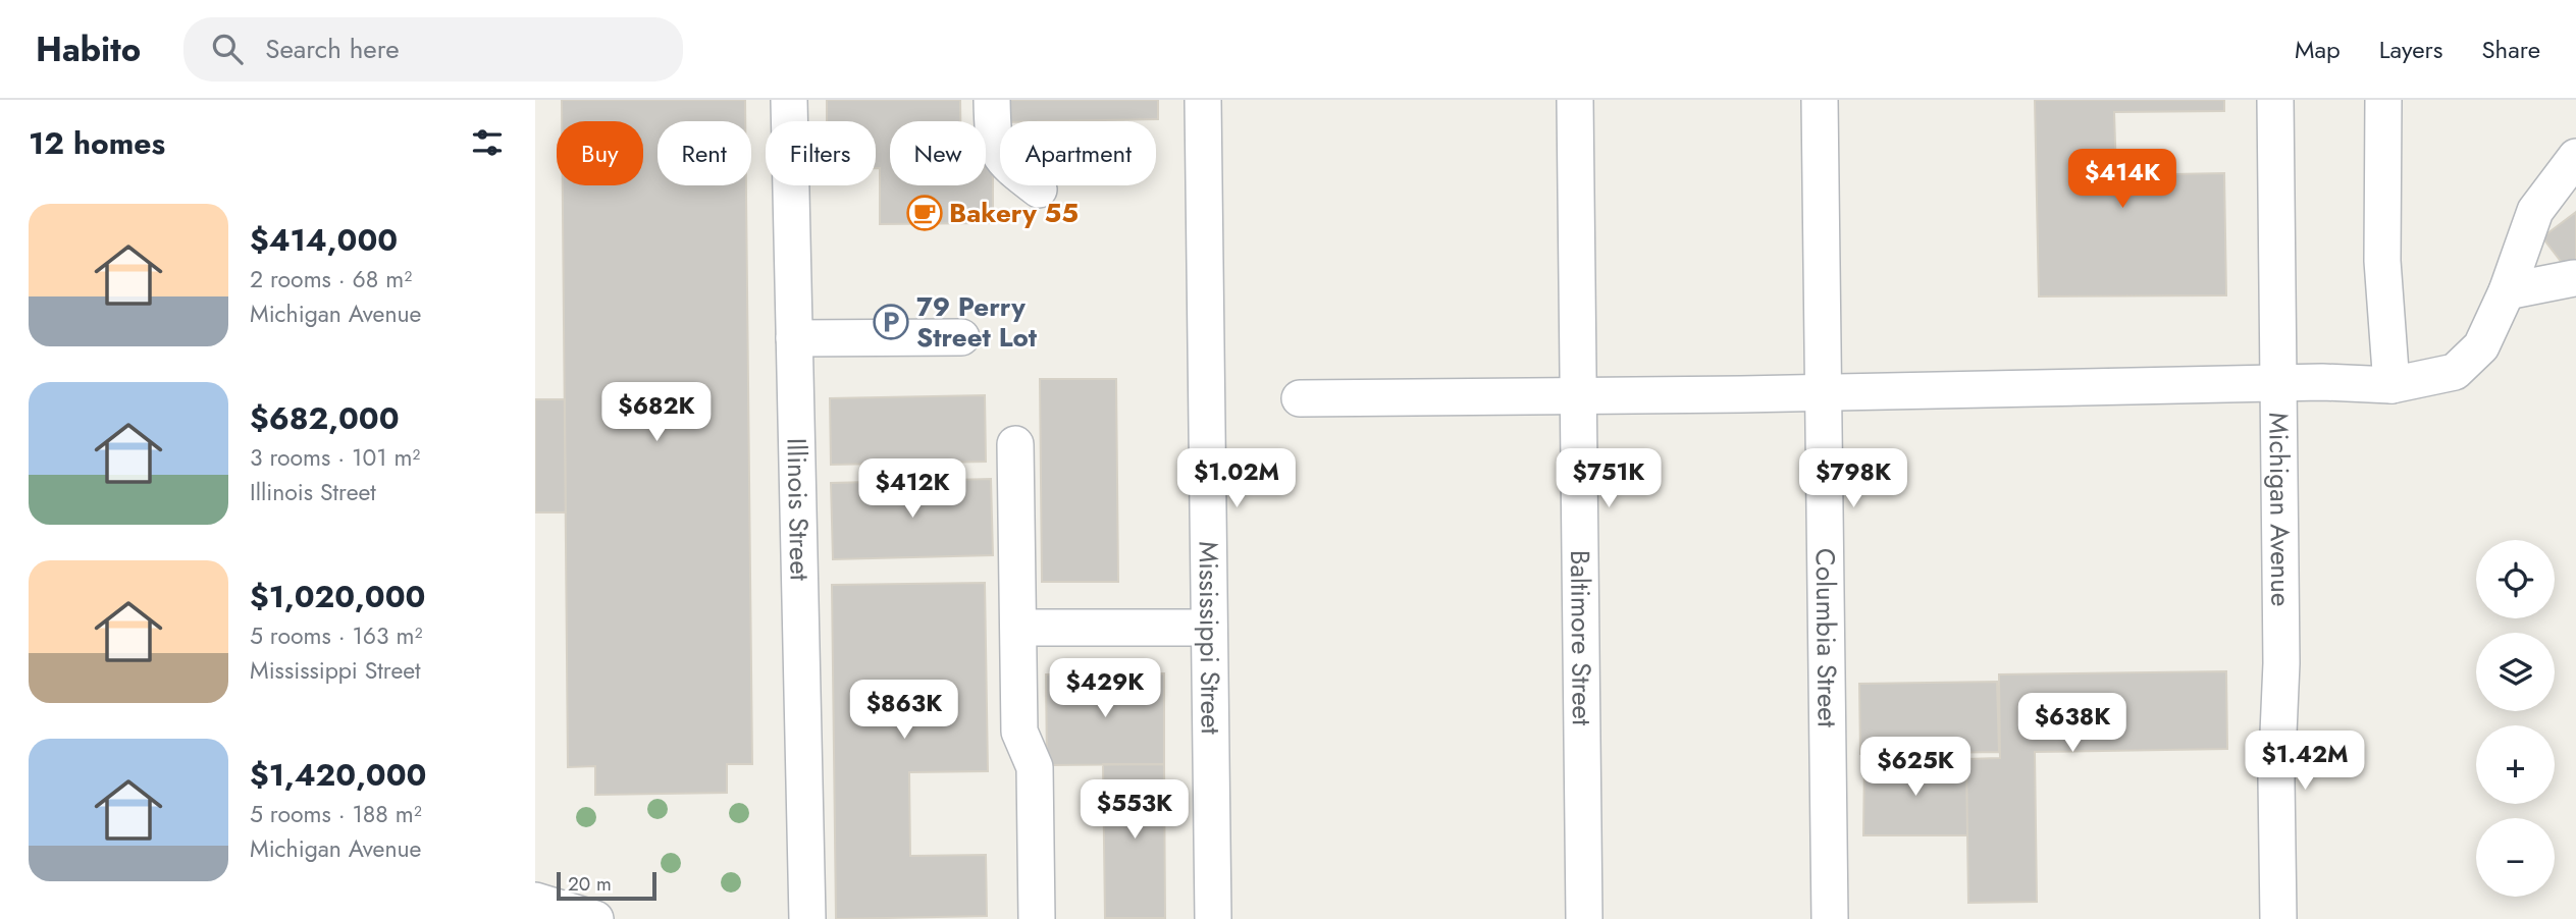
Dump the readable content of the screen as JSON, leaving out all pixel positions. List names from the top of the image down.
{
  "streets": {
    "street": [
      "Illinois Street",
      "Michigan Avenue",
      "Mississippi Street",
      "Baltimore Street",
      "Columbia Street"
    ]
  },
  "places": {
    "cafe": ["Bakery 55"],
    "parking": ["79 Perry Street Lot"]
  },
  "scale_bar": "20 m",
  "page": {
    "header": "Habito",
    "search": "Search here",
    "nav": ["Map", "Layers", "Share"],
    "heading": "12 homes",
    "chip": [
      "Buy",
      "Rent",
      "Filters",
      "New",
      "Apartment"
    ],
    "price": [
      "$414K",
      "$682K",
      "$1.02M",
      "$751K",
      "$798K",
      "$412K",
      "$429K",
      "$863K",
      "$638K",
      "$1.42M",
      "$625K",
      "$553K"
    ],
    "list": [
      {
        "name": "$414,000",
        "note": "2 rooms · 68 m² · Michigan Avenue"
      },
      {
        "name": "$682,000",
        "note": "3 rooms · 101 m² · Illinois Street"
      },
      {
        "name": "$1,020,000",
        "note": "5 rooms · 163 m² · Mississippi Street"
      },
      {
        "name": "$1,420,000",
        "note": "5 rooms · 188 m² · Michigan Avenue"
      }
    ],
    "map_buttons": ["+", "−"],
    "scale": "20 m"
  }
}
